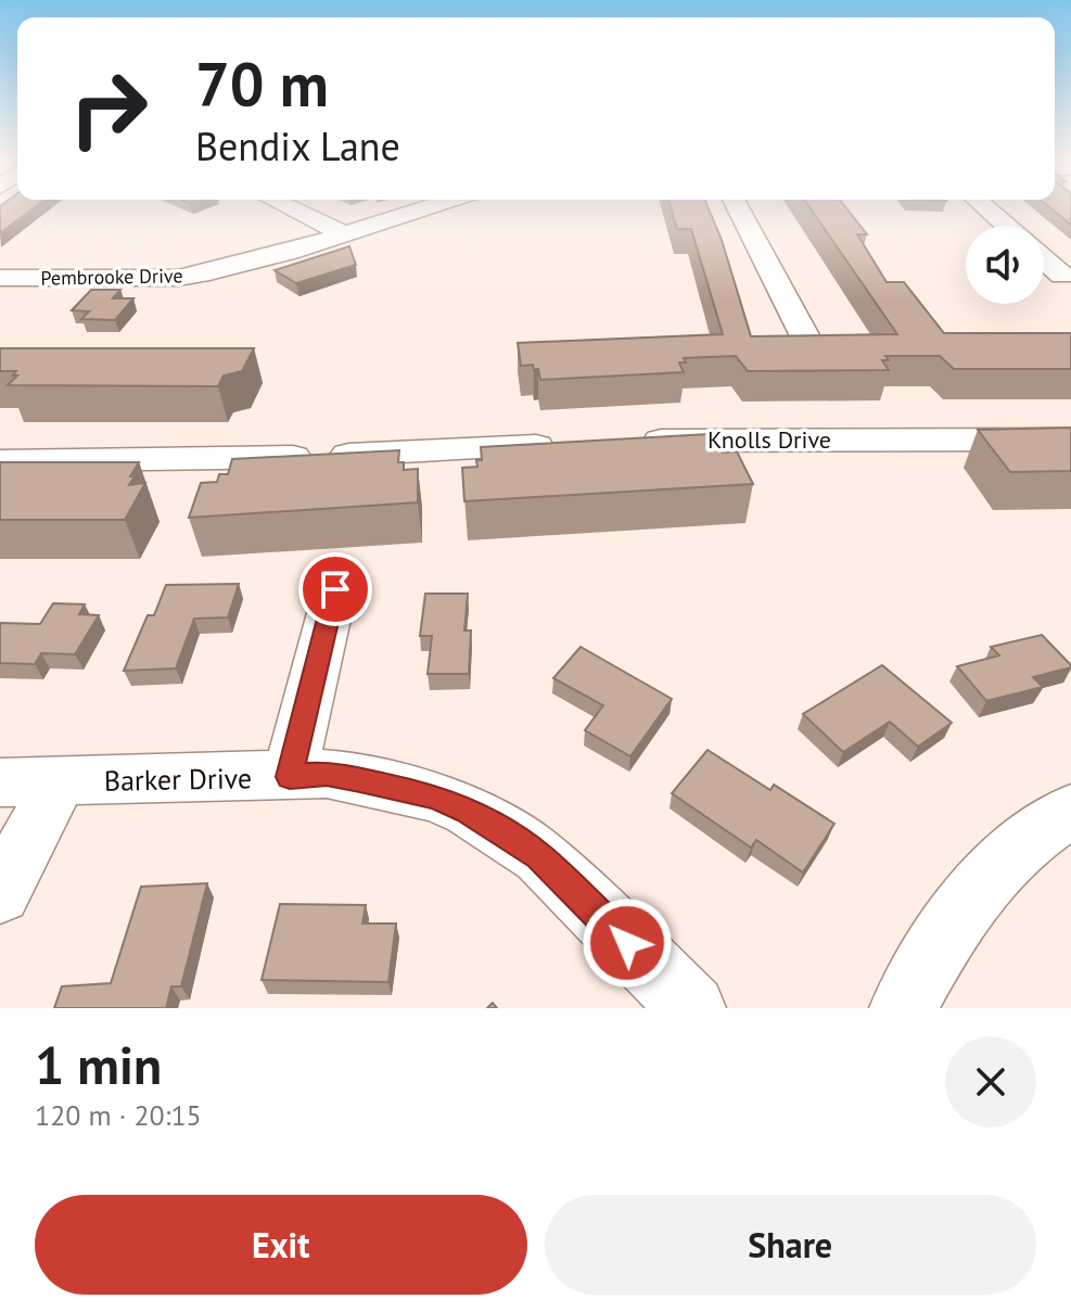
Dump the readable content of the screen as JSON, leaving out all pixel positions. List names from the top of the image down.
{
  "streets": {
    "street": ["Pembrooke Drive", "Knolls Drive", "Barker Drive"]
  },
  "page": {
    "turn": ["70 m", "Bendix Lane"],
    "heading": ["1 min", "120 m · 20:15"],
    "buttons": ["Exit", "Share"]
  }
}
